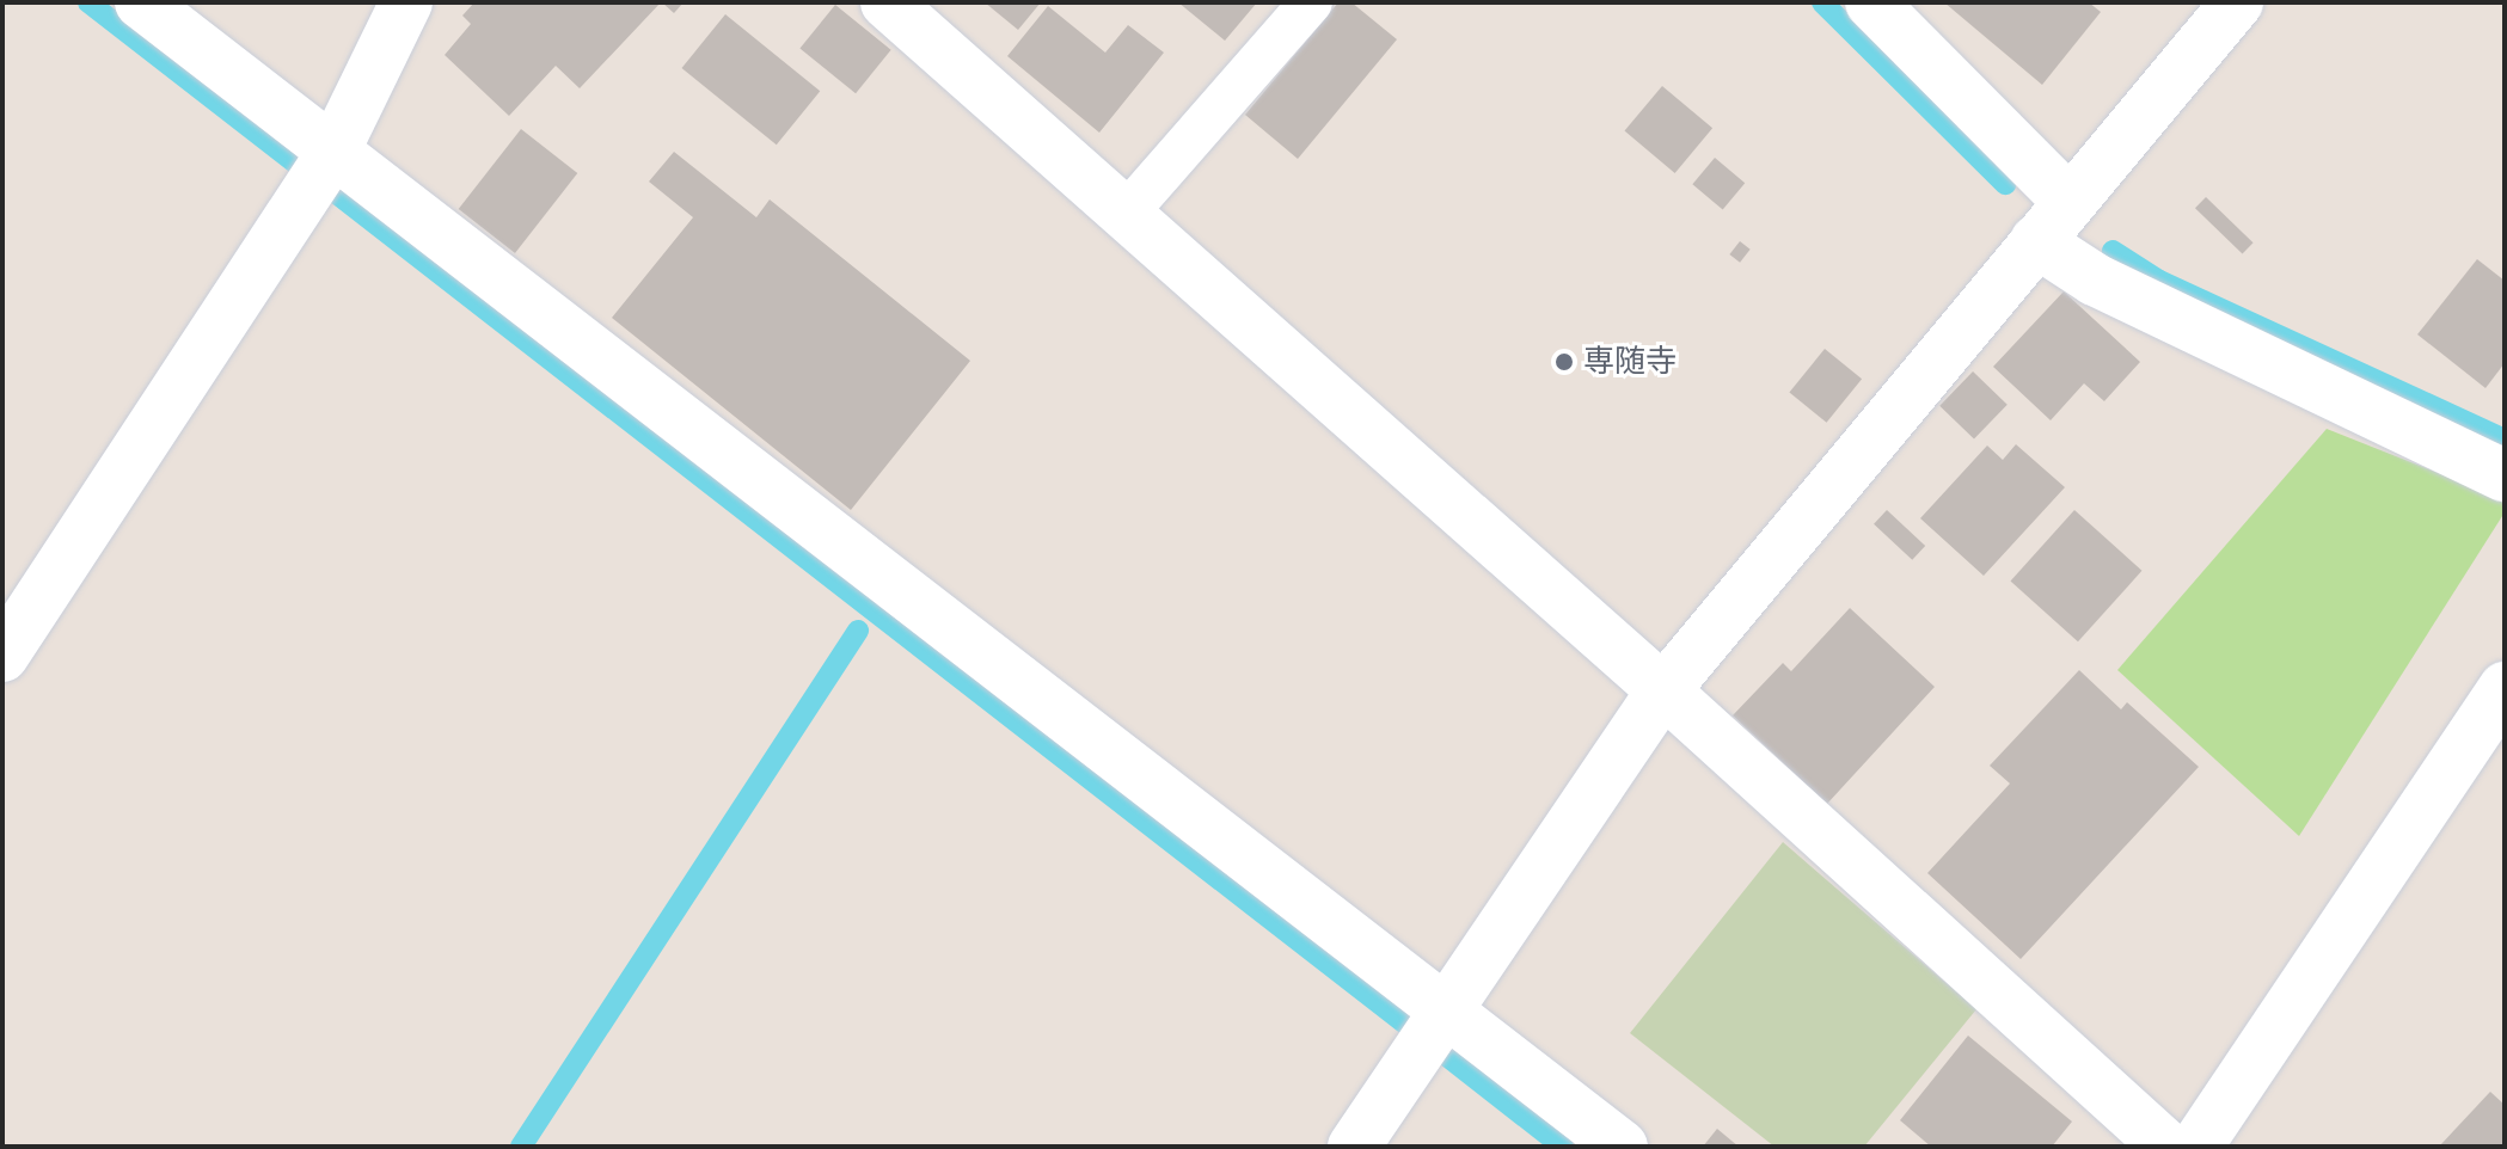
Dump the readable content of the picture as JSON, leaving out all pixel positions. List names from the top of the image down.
{
  "places": ["専随寺"]
}
